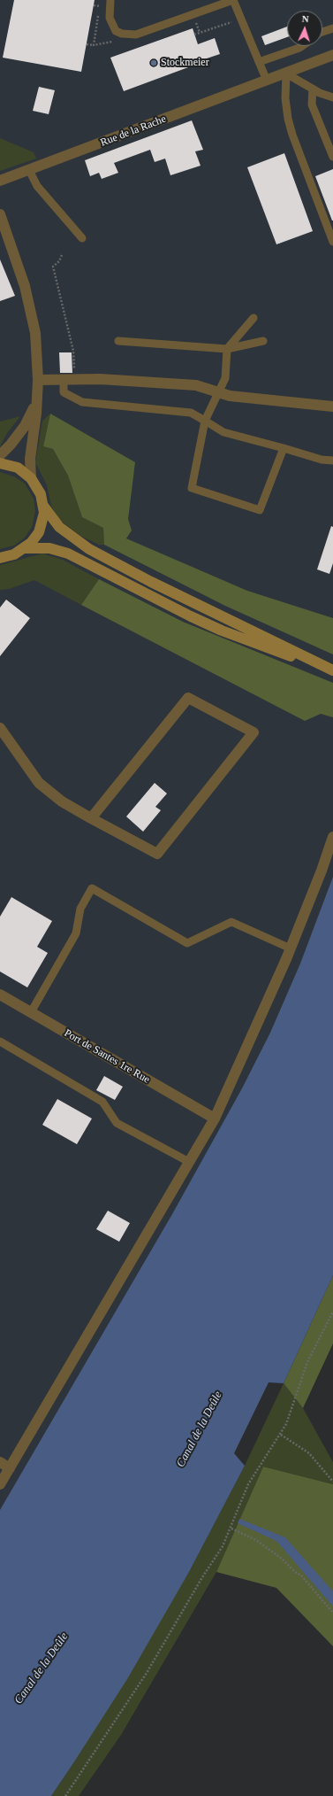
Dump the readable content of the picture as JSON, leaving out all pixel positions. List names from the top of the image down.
{
  "streets": {
    "street": ["Rue de la Rache", "Port de Santes 1re Rue"]
  },
  "water": ["Canal de la Deûle"],
  "places": ["Stockmeier"],
  "north": "top"
}
